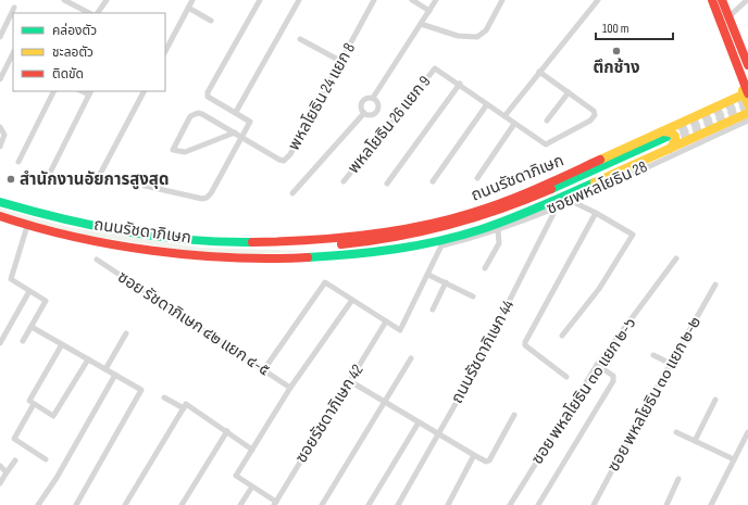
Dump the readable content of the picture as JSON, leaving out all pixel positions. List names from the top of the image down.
{
  "streets": {
    "main road": ["ถนนรัชดาภิเษก"],
    "street": [
      "พหลโยธิน 24 แยก 8",
      "พหลโยธิน 26 แยก 9",
      "ซอยพหลโยธิน 28",
      "ซอย รัชดาภิเษก ๔๒ แยก ๔-๕",
      "ถนนรัชดาภิเษก 44",
      "ซอย พหลโยธิน ๓๐ แยก ๒-๖",
      "ซอย พหลโยธิน ๓๐ แยก ๒-๒",
      "ซอยรัชดาภิเษก 42"
    ]
  },
  "crossings": [
    ["ถนนรัชดาภิเษก", "ซอยพหลโยธิน 28"],
    ["ถนนรัชดาภิเษก", "ถนนรัชดาภิเษก 44"],
    ["ซอยพหลโยธิน 28", "ถนนรัชดาภิเษก 44"]
  ],
  "places": ["ตึกช้าง", "สำนักงานอัยการสูงสุด"],
  "legend": ["คล่องตัว", "ชะลอตัว", "ติดขัด"],
  "scale_bar": "100 m"
}
